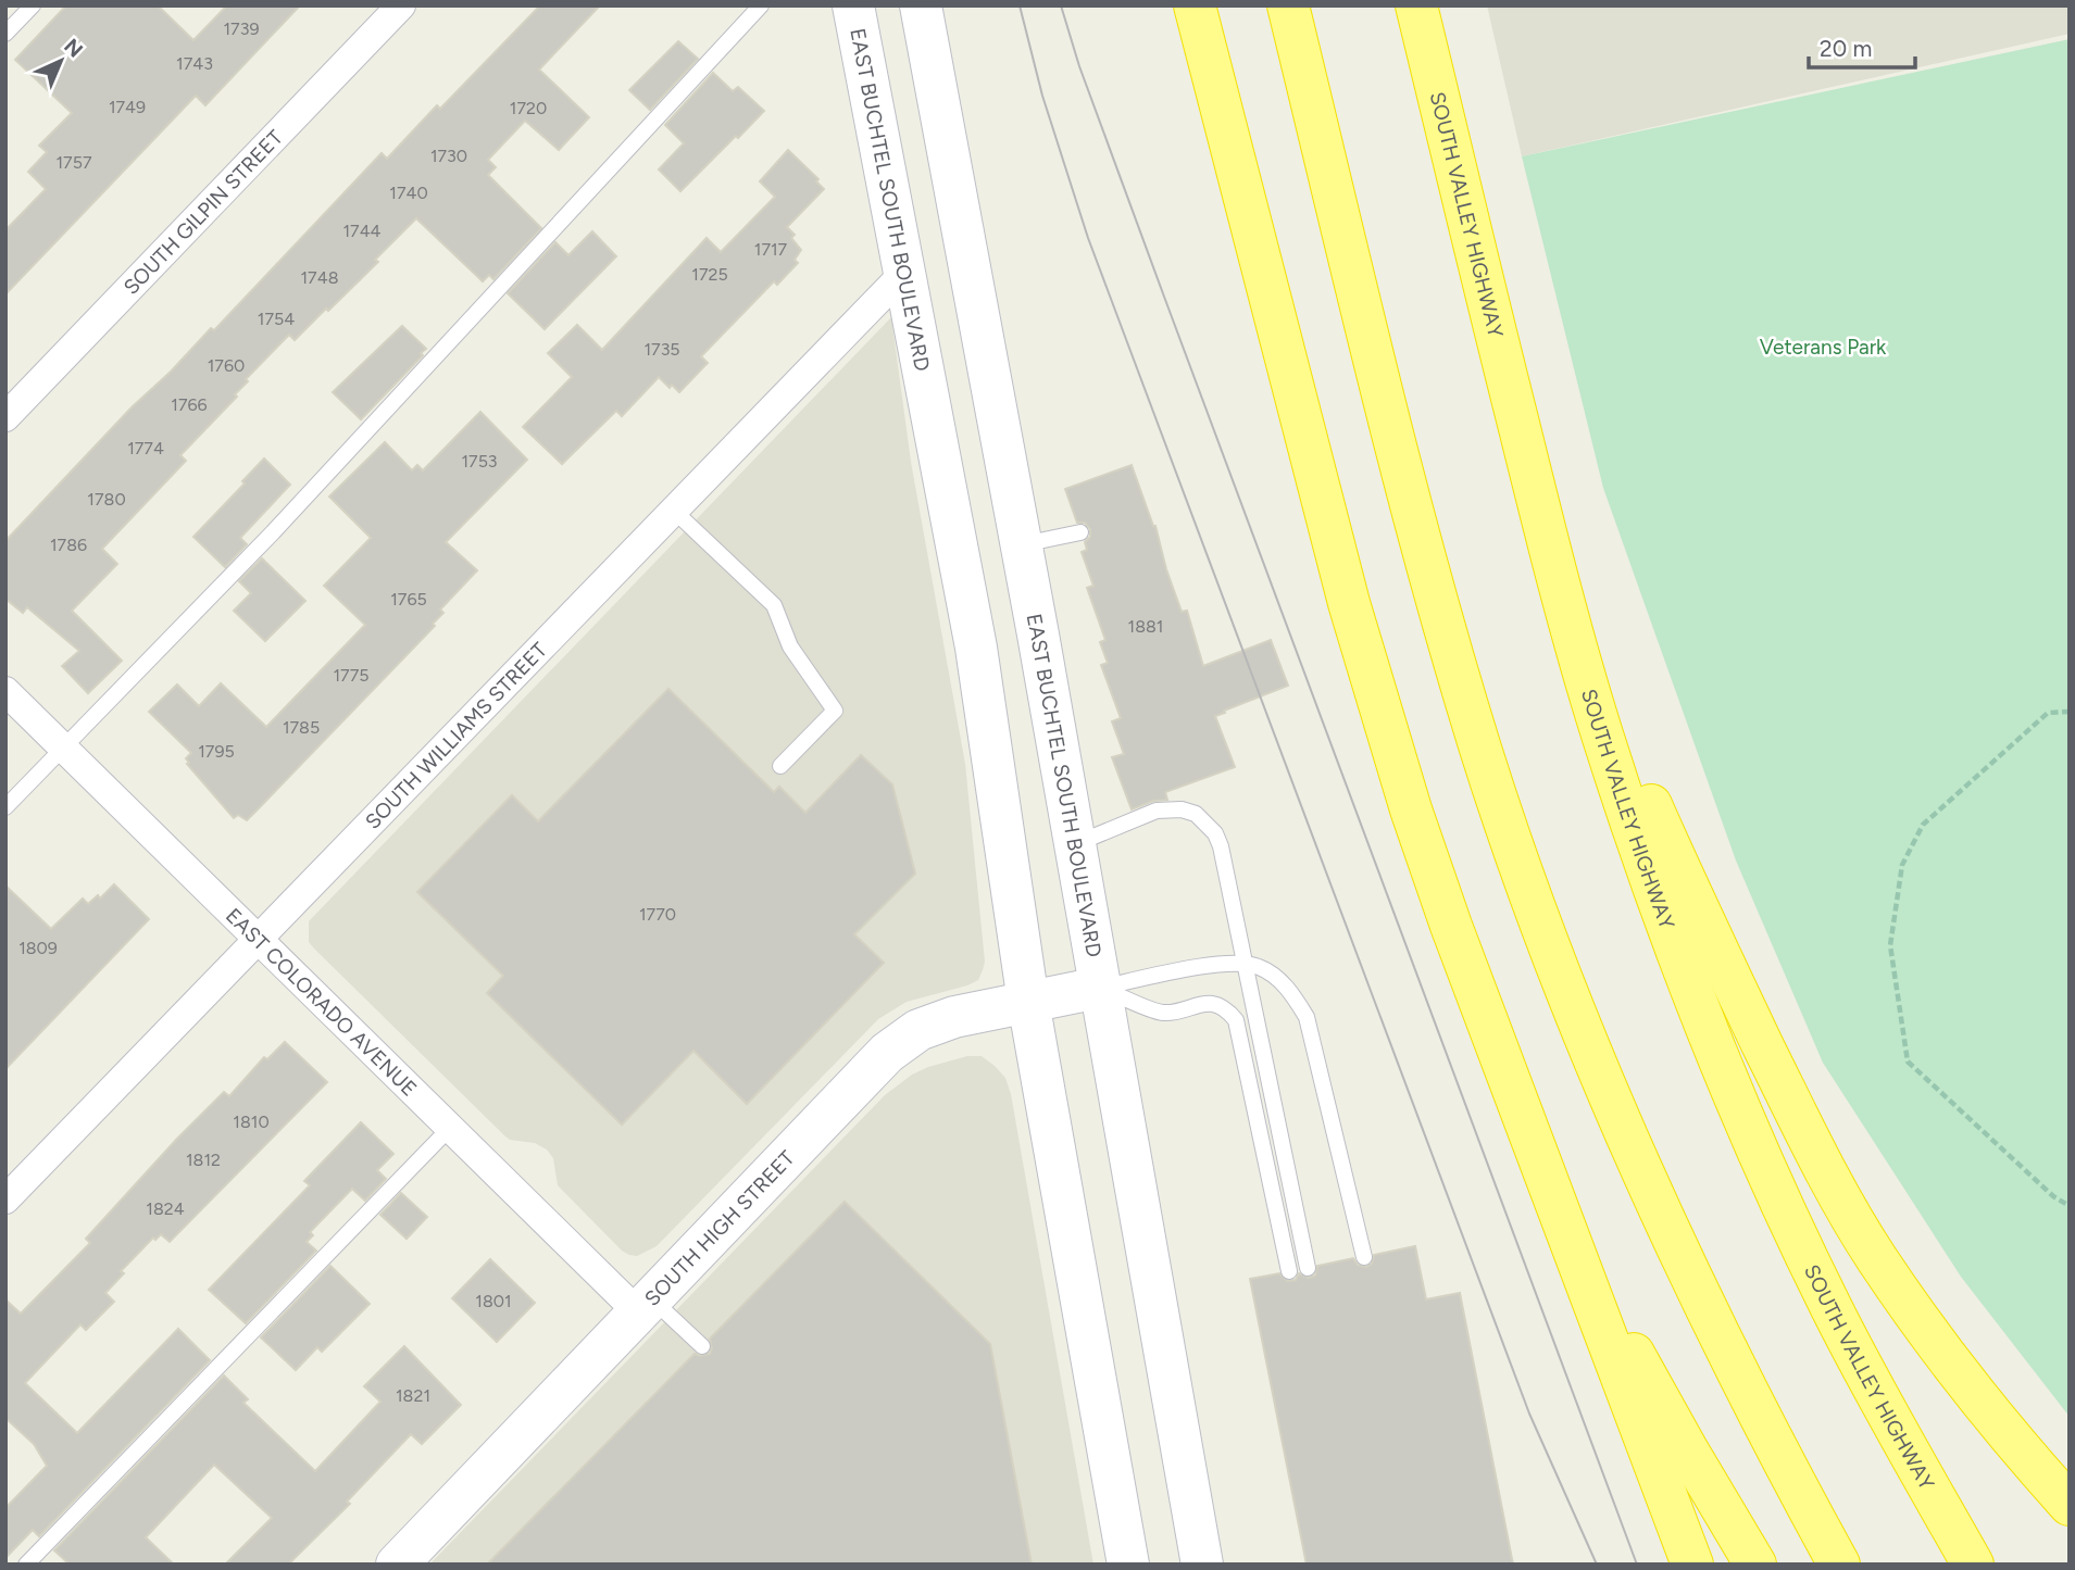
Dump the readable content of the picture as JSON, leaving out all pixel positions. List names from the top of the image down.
{
  "streets": {
    "highway": ["SOUTH VALLEY HIGHWAY"],
    "main road": ["EAST BUCHTEL SOUTH BOULEVARD", "SOUTH HIGH STREET"],
    "street": ["SOUTH GILPIN STREET", "SOUTH WILLIAMS STREET", "EAST COLORADO AVENUE"]
  },
  "crossings": [
    ["EAST BUCHTEL SOUTH BOULEVARD", "SOUTH WILLIAMS STREET"],
    ["EAST BUCHTEL SOUTH BOULEVARD", "SOUTH HIGH STREET"],
    ["SOUTH WILLIAMS STREET", "EAST COLORADO AVENUE"],
    ["EAST COLORADO AVENUE", "SOUTH HIGH STREET"]
  ],
  "parks": ["Veterans Park"],
  "house_numbers": [
    "1739",
    "1743",
    "1749",
    "1720",
    "1730",
    "1757",
    "1740",
    "1744",
    "1717",
    "1725",
    "1748",
    "1754",
    "1735",
    "1760",
    "1766",
    "1774",
    "1753",
    "1780",
    "1786",
    "1765",
    "1881",
    "1775",
    "1785",
    "1795",
    "1770",
    "1809",
    "1810",
    "1812",
    "1824",
    "1801",
    "1821"
  ],
  "scale_bar": "20 m",
  "north": "top right"
}
